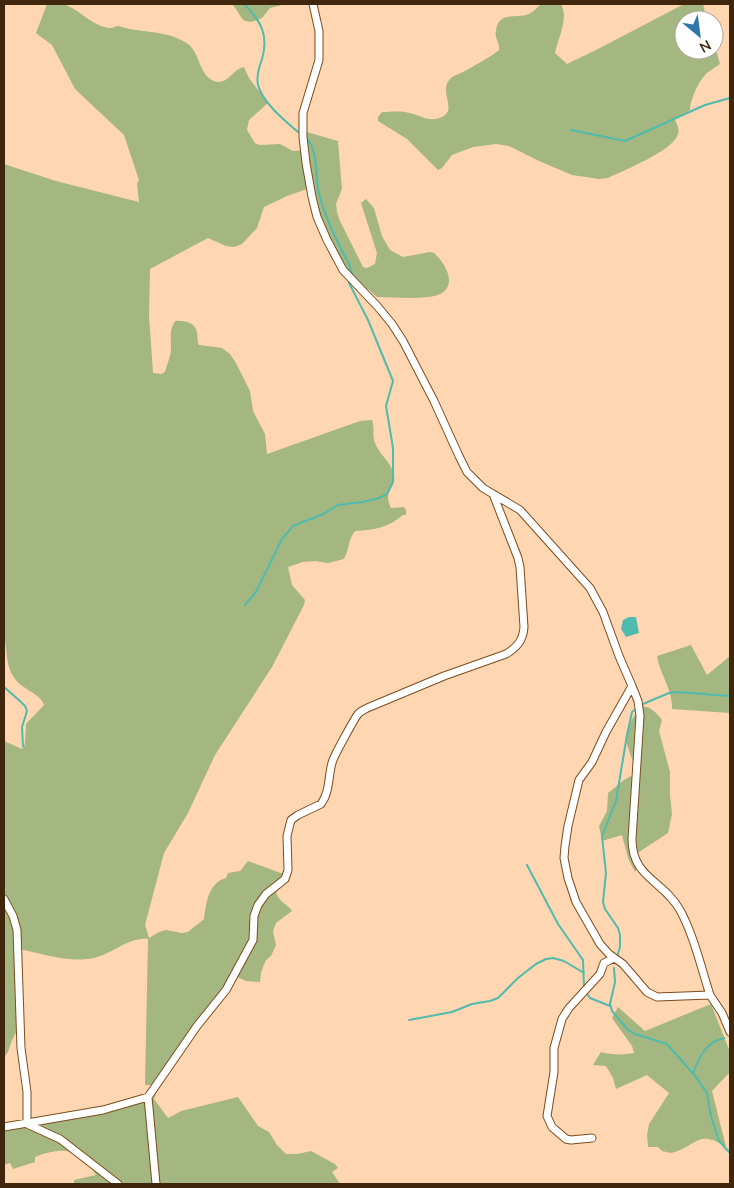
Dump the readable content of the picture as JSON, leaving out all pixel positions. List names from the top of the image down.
{
  "north": "bottom right"
}
